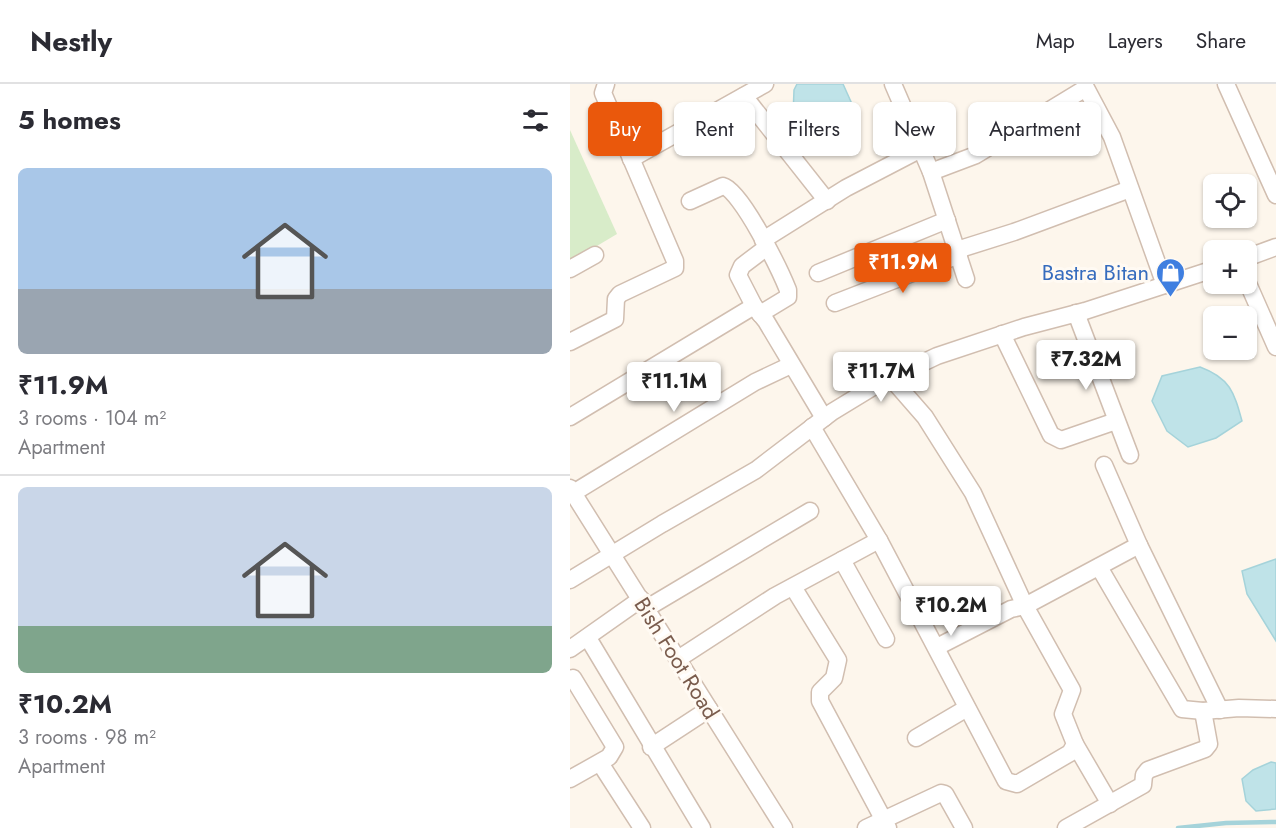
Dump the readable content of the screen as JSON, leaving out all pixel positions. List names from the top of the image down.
{
  "streets": {
    "street": ["Bish Foot Road"]
  },
  "places": {
    "shop": ["Bastra Bitan"]
  },
  "page": {
    "header": "Nestly",
    "nav": ["Map", "Layers", "Share"],
    "heading": "5 homes",
    "chip": [
      "Buy",
      "Rent",
      "Filters",
      "New",
      "Apartment"
    ],
    "list": [
      {
        "name": "₹11.9M",
        "note": "3 rooms · 104 m² · Apartment"
      },
      {
        "name": "₹10.2M",
        "note": "3 rooms · 98 m² · Apartment"
      }
    ],
    "map_buttons": ["+", "−"],
    "price": [
      "₹11.9M",
      "₹7.32M",
      "₹11.7M",
      "₹11.1M",
      "₹10.2M"
    ]
  }
}
